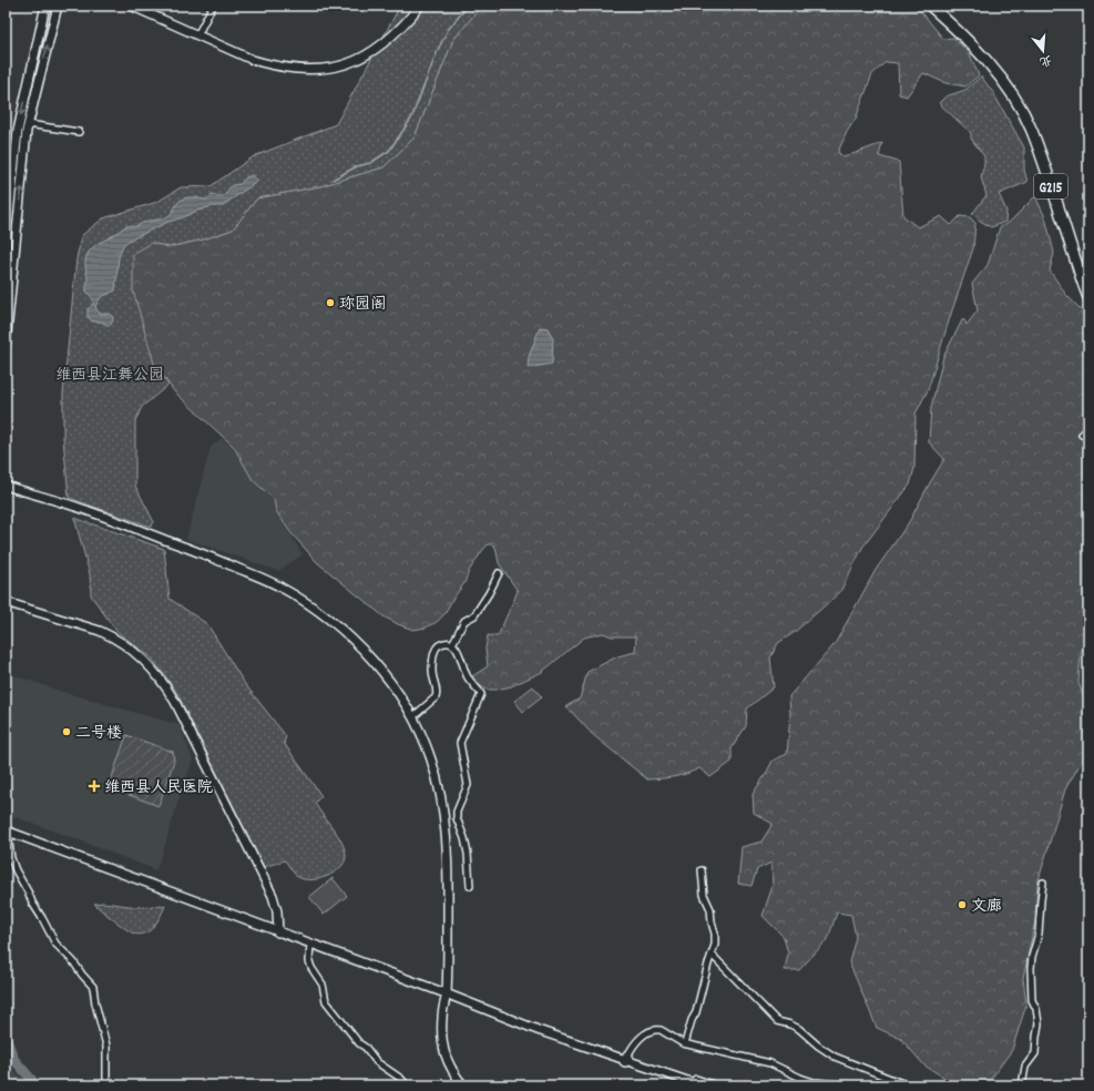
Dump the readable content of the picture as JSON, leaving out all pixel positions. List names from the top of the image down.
{
  "streets": {
    "highway": ["G215"]
  },
  "parks": ["维西县江舞公园"],
  "places": {
    "other": ["珎园阁", "二号楼", "文廊"],
    "health": ["维西县人民医院"]
  },
  "north": "bottom"
}
